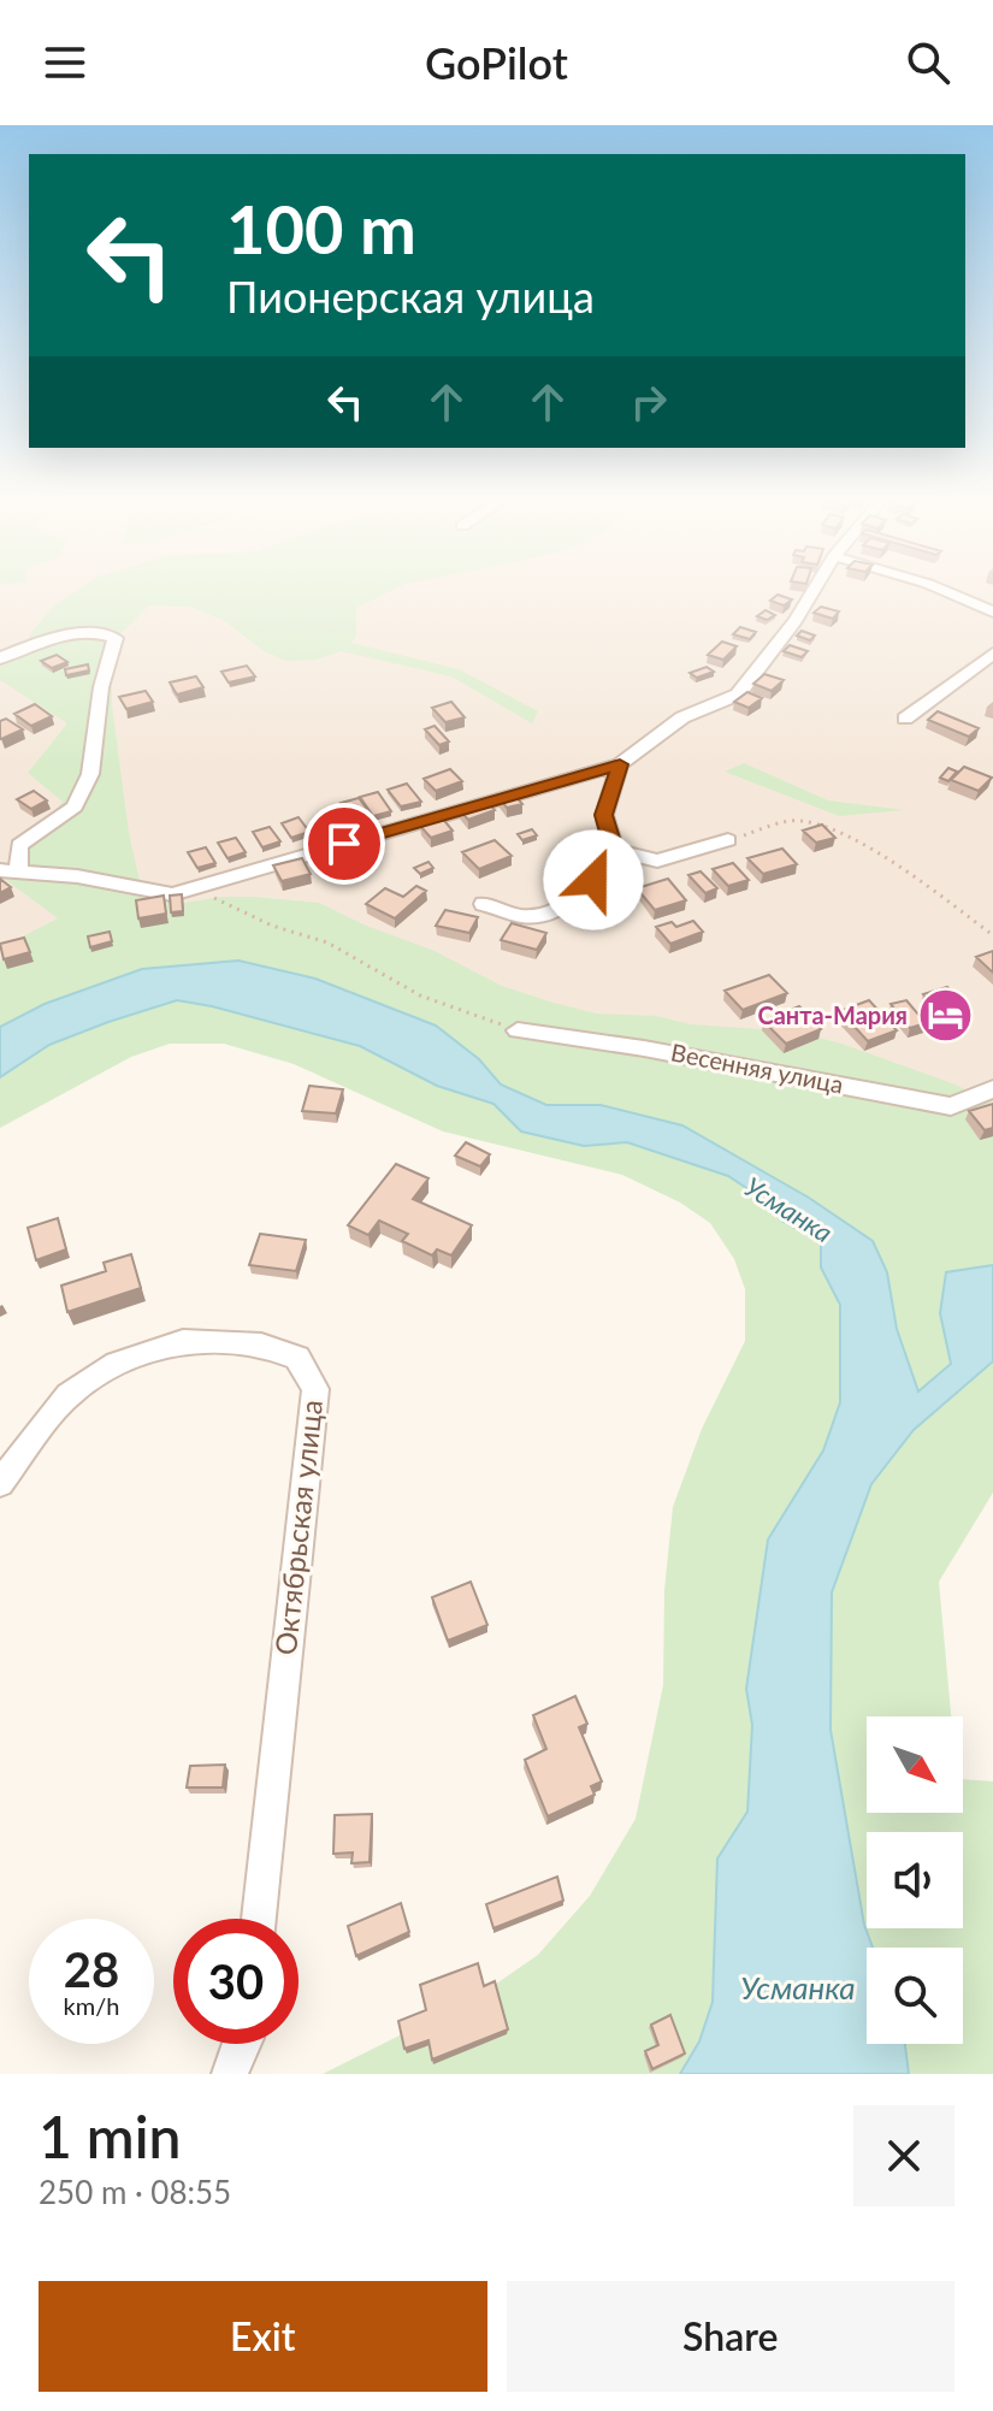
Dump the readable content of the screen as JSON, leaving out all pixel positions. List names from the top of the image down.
{
  "streets": {
    "street": ["Весенняя улица", "Октябрьская улица"]
  },
  "water": ["Усманка"],
  "places": {
    "hotel": ["Санта-Мария"]
  },
  "north": "bottom right",
  "page": {
    "header": "GoPilot",
    "turn": ["100 m", "Пионерская улица"],
    "speed": "28 km/h",
    "limit": "30",
    "heading": ["1 min", "250 m · 08:55"],
    "buttons": ["Exit", "Share"]
  }
}
